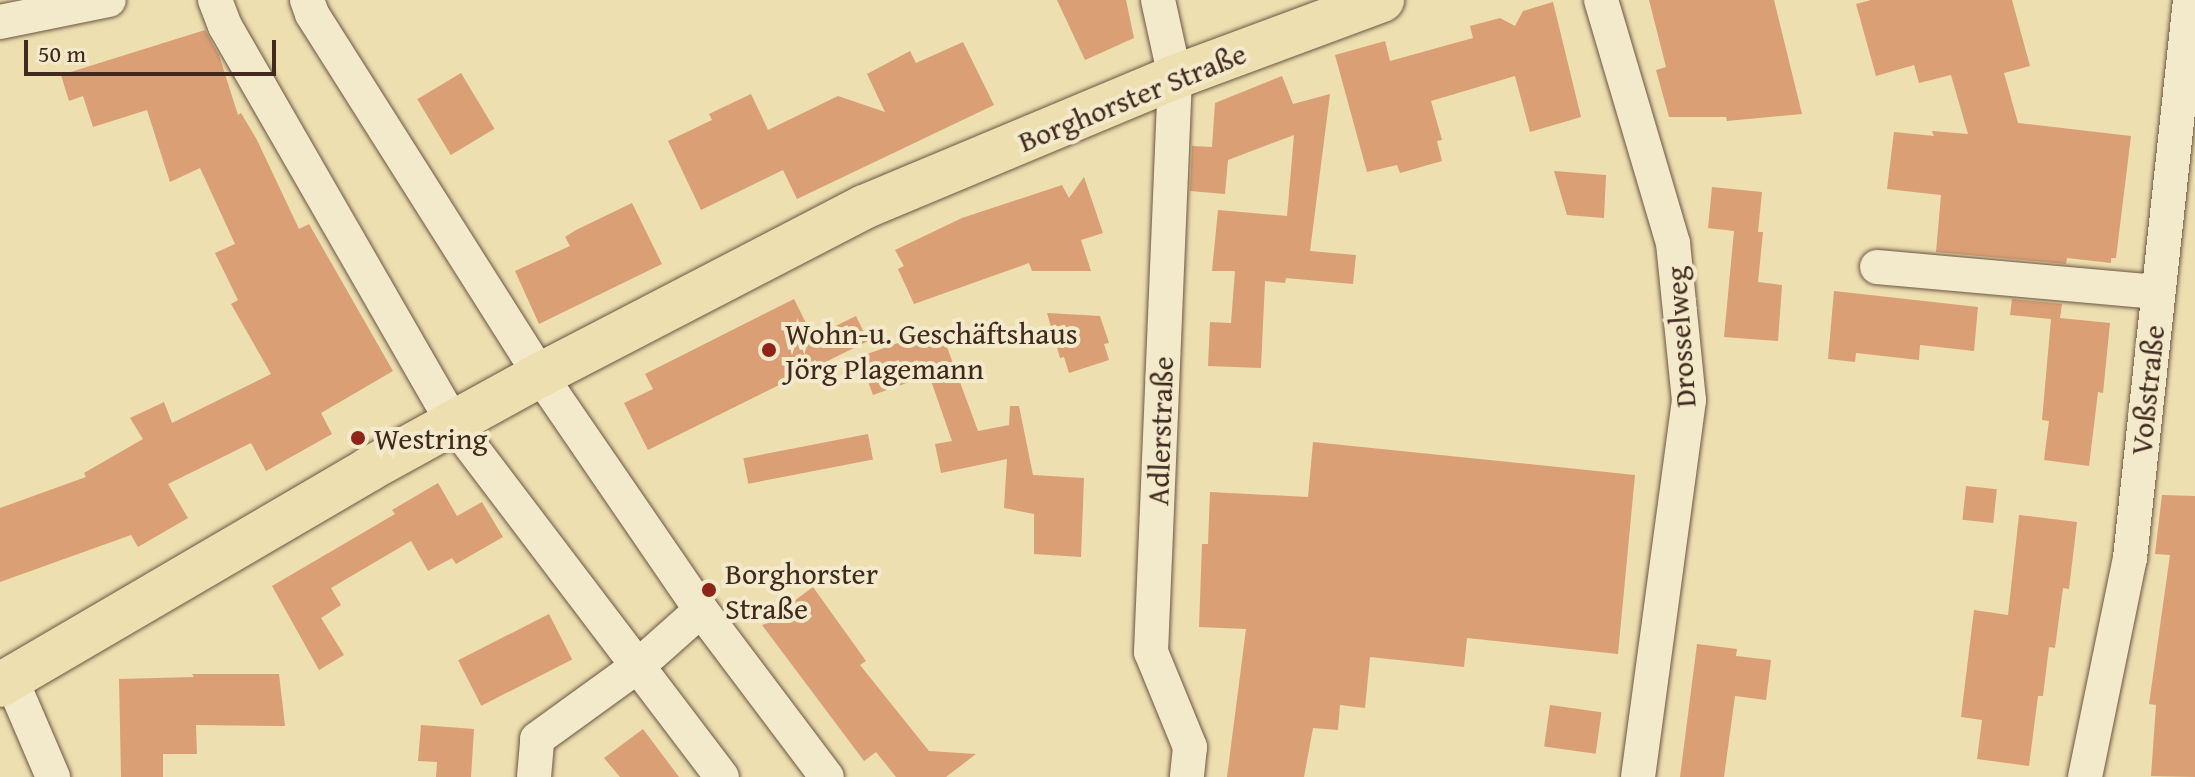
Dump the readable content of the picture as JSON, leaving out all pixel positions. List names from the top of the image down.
{
  "streets": {
    "main road": ["Borghorster Straße"],
    "street": ["Drosselweg", "Voßstraße", "Adlerstraße"]
  },
  "crossings": [
    ["Borghorster Straße", "Adlerstraße"]
  ],
  "places": ["Wohn-u. Geschäftshaus Jörg Plagemann", "Westring", "Borghorster Straße"],
  "scale_bar": "50 m"
}
